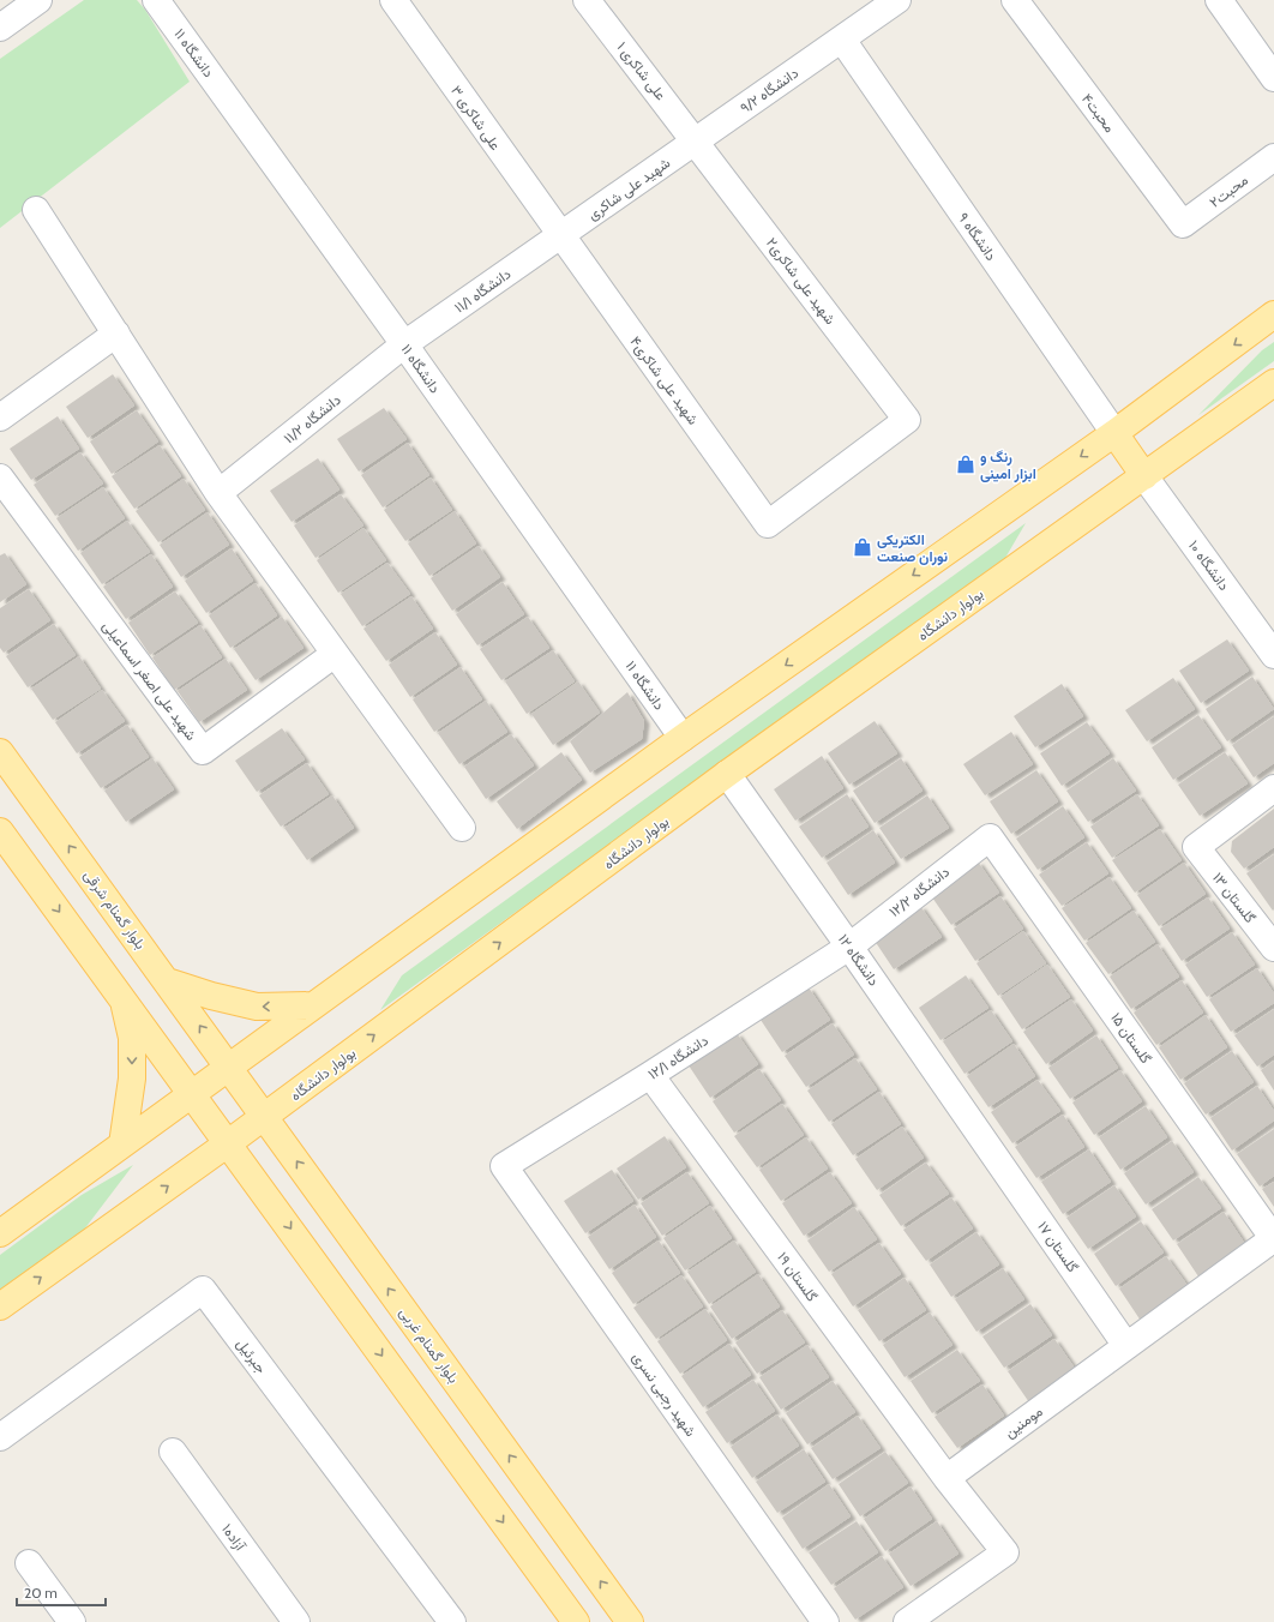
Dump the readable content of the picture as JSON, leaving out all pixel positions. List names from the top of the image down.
{
  "streets": {
    "main road": ["بولوار دانشگاه", "بلوار گمنام شرقی", "بلوار گمنام غربی"],
    "street": [
      "دانشگاه ۱۱",
      "علی شاکری ۱",
      "دانشگاه ۹/۲",
      "محبت۴",
      "علی شاکری ۳",
      "شهید علی شاکری",
      "محبت۲",
      "دانشگاه ۹",
      "شهید علی شاکری۲",
      "دانشگاه ۱۱/۱",
      "شهید علی شاکری۴",
      "دانشگاه ۱۱/۲",
      "دانشگاه ۱۰",
      "شهید علی اصغر اسماعیلی",
      "دانشگاه ۱۲/۲",
      "گلستان ۱۳",
      "دانشگاه ۱۲",
      "گلستان ۱۵",
      "دانشگاه ۱۲/۱",
      "گلستان ۱۷",
      "گلستان ۱۹",
      "جبرئیل",
      "شهید رجبی نسری",
      "مومنین",
      "آزاده۱"
    ]
  },
  "crossings": [
    ["دانشگاه ۱۱", "دانشگاه ۱۱/۱"],
    ["دانشگاه ۱۱", "دانشگاه ۱۱/۲"],
    ["علی شاکری ۱", "دانشگاه ۹/۲"],
    ["علی شاکری ۱", "شهید علی شاکری"],
    ["علی شاکری ۱", "شهید علی شاکری۲"],
    ["دانشگاه ۹/۲", "شهید علی شاکری"],
    ["دانشگاه ۹/۲", "دانشگاه ۹"],
    ["دانشگاه ۹/۲", "شهید علی شاکری۲"],
    ["محبت۴", "محبت۲"],
    ["علی شاکری ۳", "شهید علی شاکری"],
    ["علی شاکری ۳", "دانشگاه ۱۱/۱"],
    ["علی شاکری ۳", "شهید علی شاکری۴"],
    ["شهید علی شاکری", "شهید علی شاکری۲"],
    ["شهید علی شاکری", "دانشگاه ۱۱/۱"],
    ["شهید علی شاکری", "شهید علی شاکری۴"],
    ["شهید علی شاکری۲", "شهید علی شاکری۴"],
    ["دانشگاه ۱۱/۱", "شهید علی شاکری۴"],
    ["دانشگاه ۱۱/۱", "دانشگاه ۱۱/۲"],
    ["دانشگاه ۱۰", "بولوار دانشگاه"],
    ["بولوار دانشگاه", "دانشگاه ۱۲"],
    ["بولوار دانشگاه", "بلوار گمنام غربی"],
    ["دانشگاه ۱۲/۲", "دانشگاه ۱۲"],
    ["دانشگاه ۱۲/۲", "گلستان ۱۵"],
    ["دانشگاه ۱۲/۲", "دانشگاه ۱۲/۱"],
    ["بلوار گمنام شرقی", "بلوار گمنام غربی"],
    ["دانشگاه ۱۲", "دانشگاه ۱۲/۱"],
    ["دانشگاه ۱۲", "گلستان ۱۷"],
    ["گلستان ۱۵", "مومنین"],
    ["دانشگاه ۱۲/۱", "گلستان ۱۹"],
    ["دانشگاه ۱۲/۱", "شهید رجبی نسری"],
    ["گلستان ۱۷", "مومنین"],
    ["گلستان ۱۹", "مومنین"]
  ],
  "places": {
    "shop": ["رنگ و ابزار امینی", "الکتریکی نوران صنعت"]
  },
  "scale_bar": "20 m"
}
